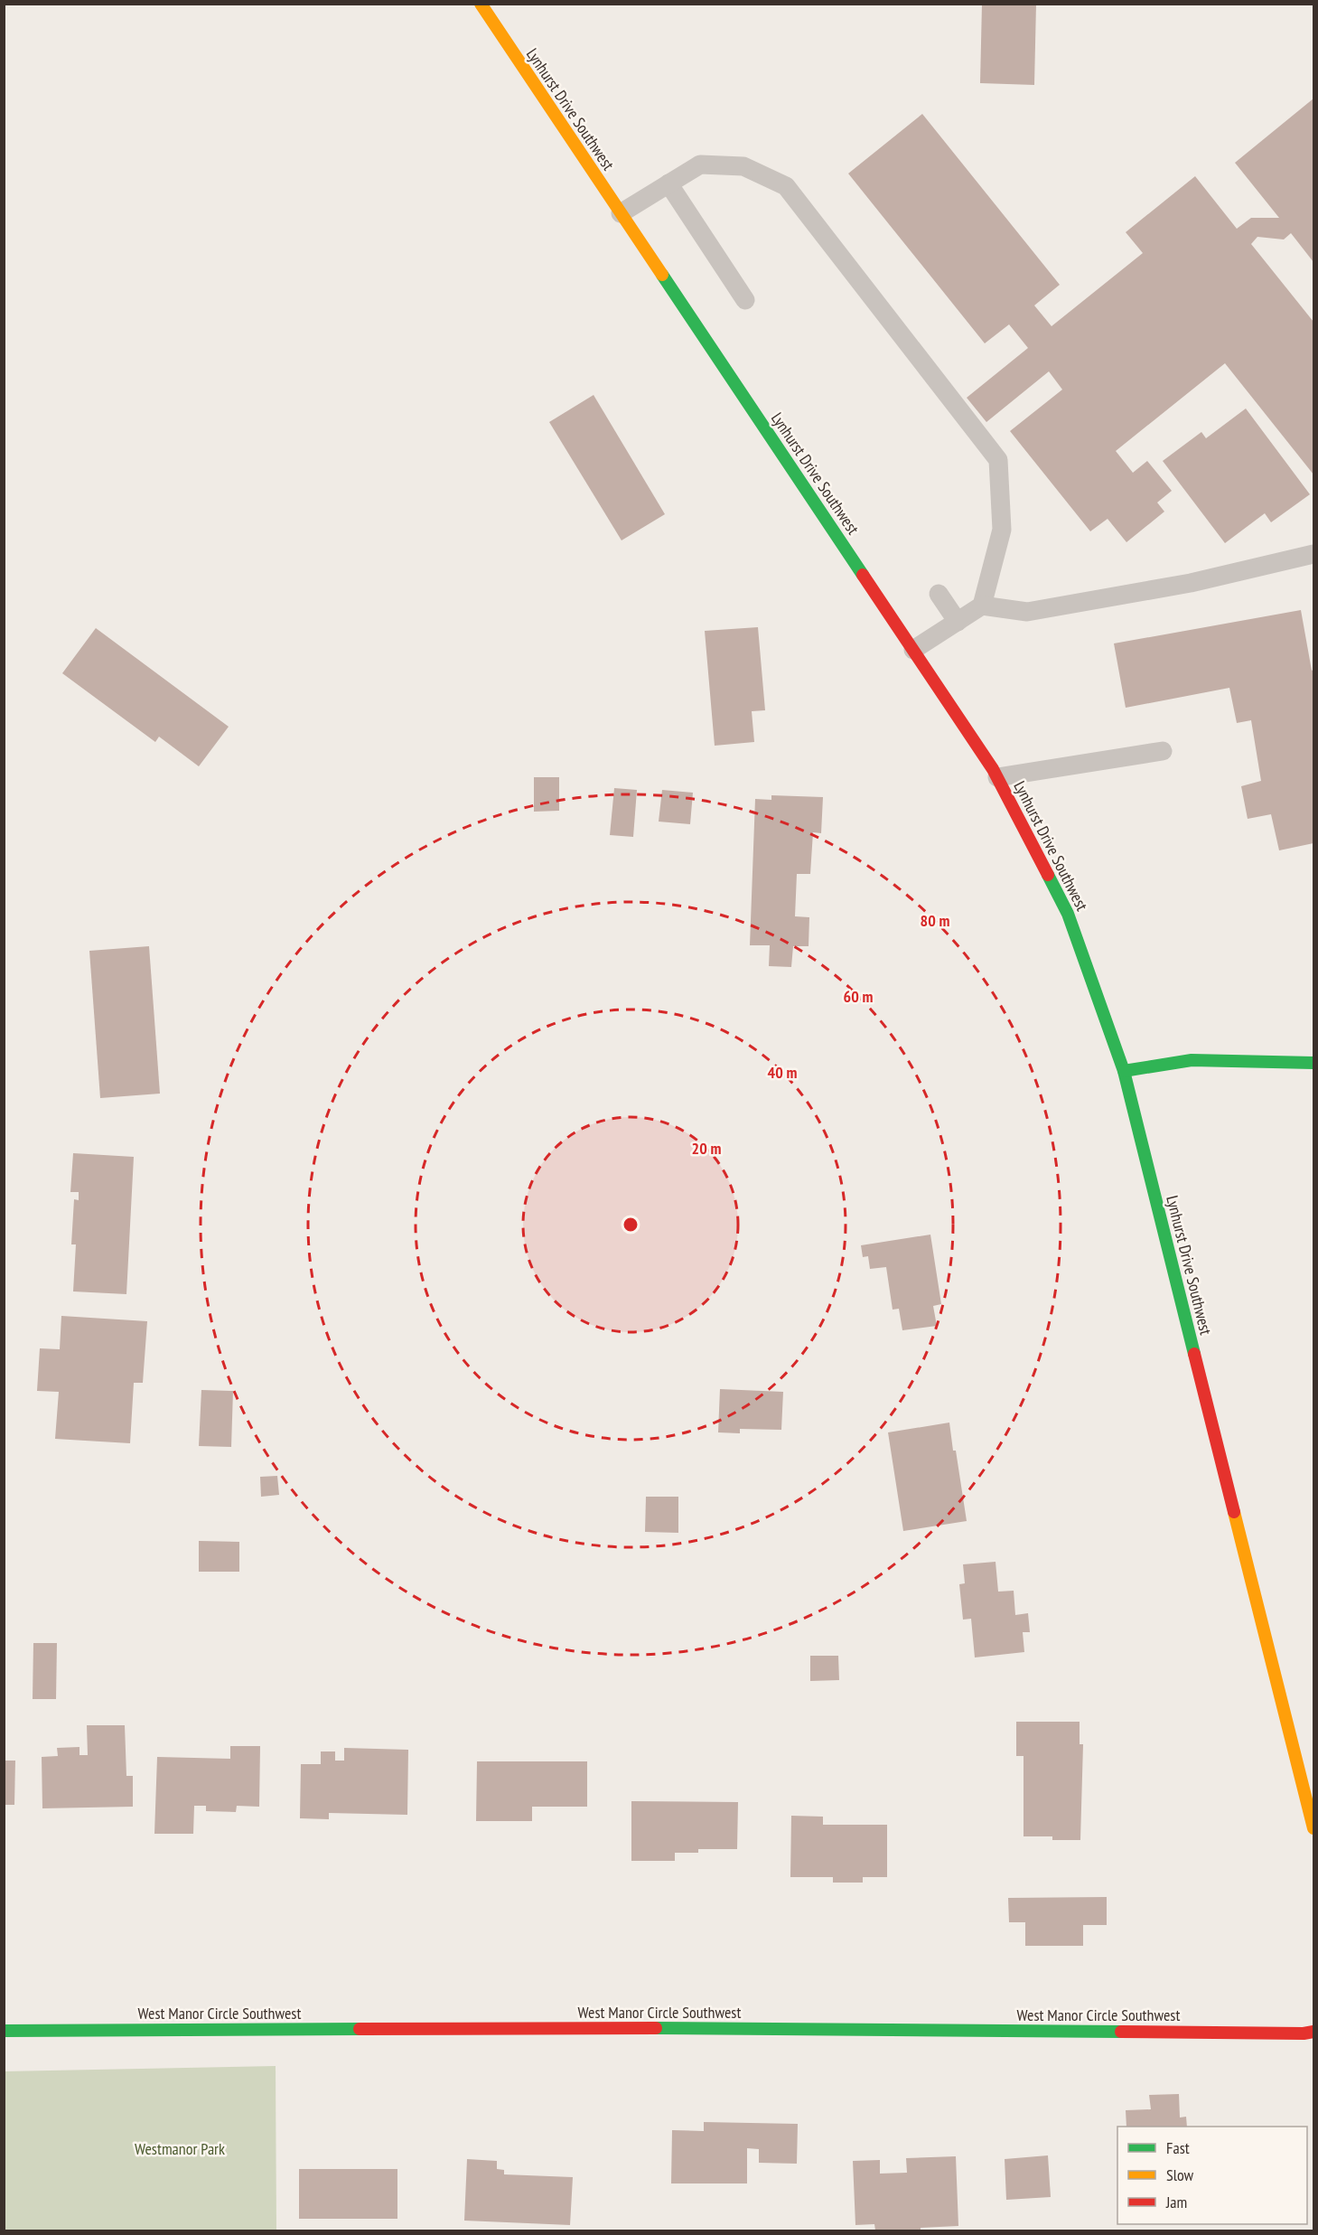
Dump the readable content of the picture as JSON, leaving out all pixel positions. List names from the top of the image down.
{
  "streets": {
    "street": ["Lynhurst Drive Southwest", "West Manor Circle Southwest"]
  },
  "parks": ["Westmanor Park"],
  "legend": ["Fast", "Slow", "Jam"],
  "rings": [
    "80 m",
    "60 m",
    "40 m",
    "20 m"
  ]
}
